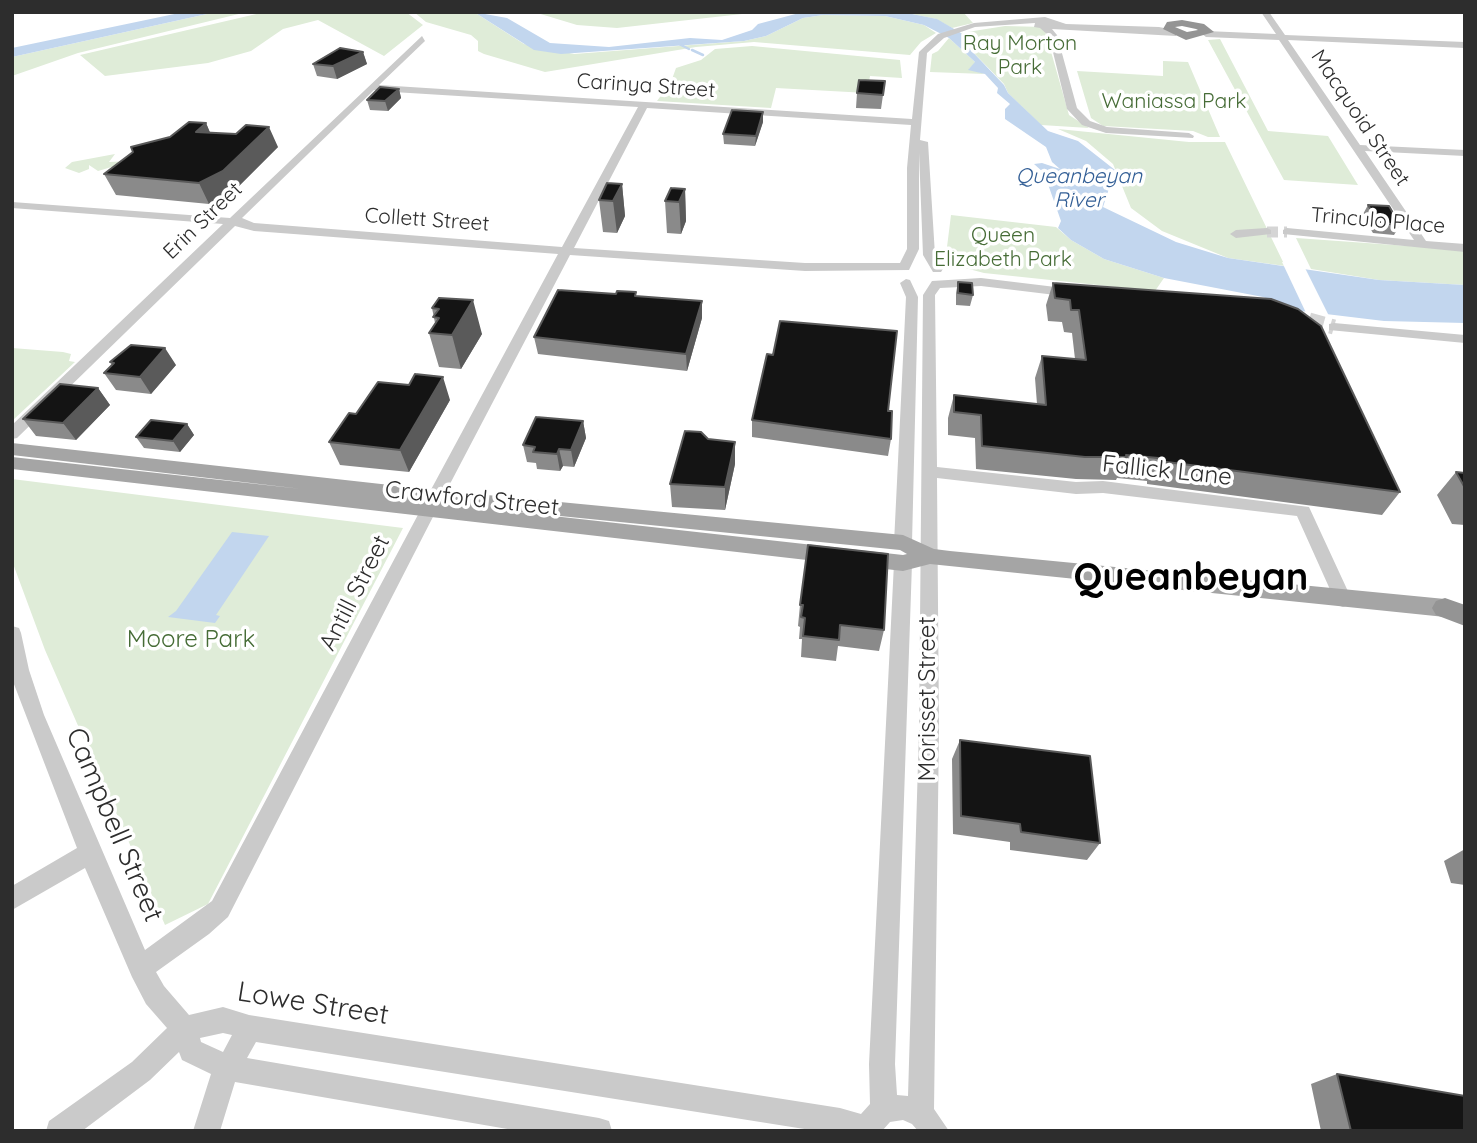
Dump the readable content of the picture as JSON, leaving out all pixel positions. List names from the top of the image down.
{
  "streets": {
    "main road": ["Crawford Street"],
    "street": [
      "Carinya Street",
      "Macquoid Street",
      "Collett Street",
      "Erin Street",
      "Trinculo Place",
      "Fallick Lane",
      "Antill Street",
      "Morisset Street",
      "Campbell Street",
      "Lowe Street"
    ]
  },
  "crossings": [
    ["Carinya Street", "Erin Street"],
    ["Carinya Street", "Antill Street"],
    ["Carinya Street", "Morisset Street"],
    ["Macquoid Street", "Trinculo Place"],
    ["Collett Street", "Erin Street"],
    ["Collett Street", "Antill Street"],
    ["Collett Street", "Morisset Street"],
    ["Fallick Lane", "Crawford Street"],
    ["Fallick Lane", "Morisset Street"],
    ["Crawford Street", "Antill Street"],
    ["Crawford Street", "Morisset Street"],
    ["Antill Street", "Campbell Street"],
    ["Morisset Street", "Lowe Street"],
    ["Campbell Street", "Lowe Street"]
  ],
  "districts": ["Queanbeyan"],
  "water": ["Queanbeyan River"],
  "parks": [
    "Ray Morton Park",
    "Waniassa Park",
    "Queen Elizabeth Park",
    "Moore Park"
  ]
}
